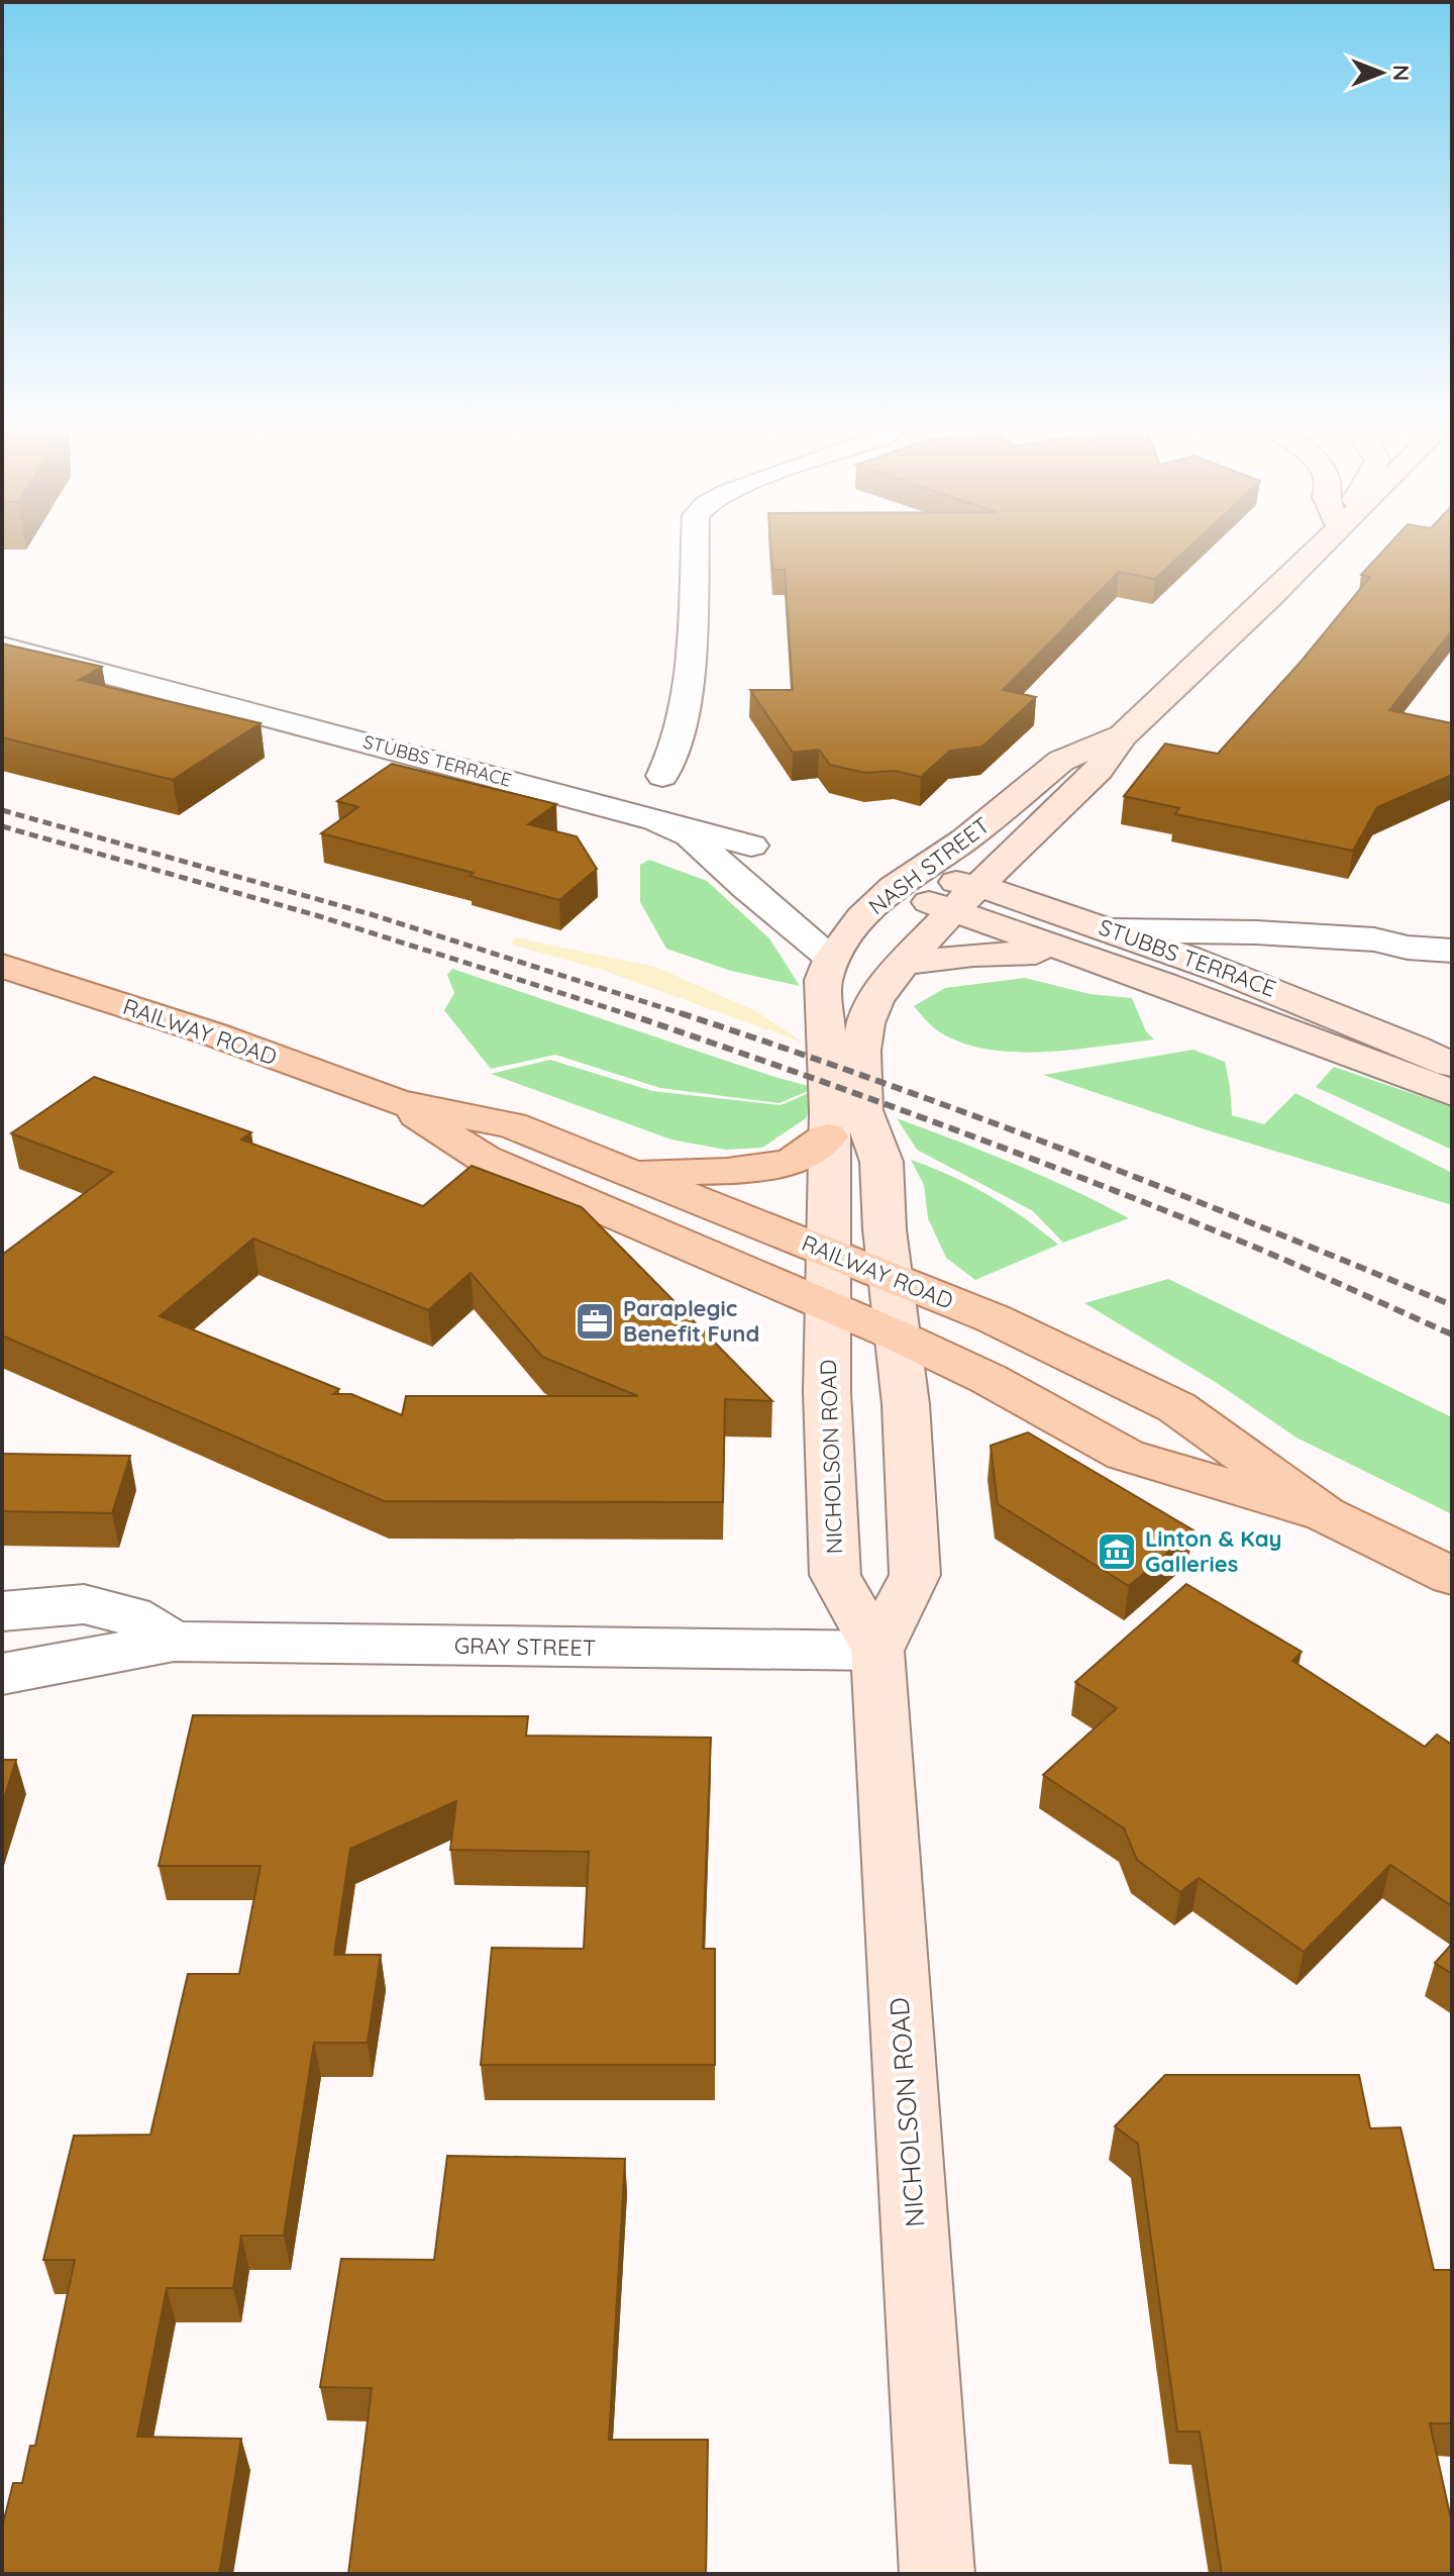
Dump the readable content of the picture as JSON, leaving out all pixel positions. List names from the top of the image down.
{
  "streets": {
    "main road": [
      "STUBBS TERRACE",
      "NASH STREET",
      "RAILWAY ROAD",
      "NICHOLSON ROAD"
    ],
    "street": ["GRAY STREET"]
  },
  "crossings": [
    ["STUBBS TERRACE", "NASH STREET"],
    ["NASH STREET", "RAILWAY ROAD"],
    ["NASH STREET", "NICHOLSON ROAD"],
    ["RAILWAY ROAD", "NICHOLSON ROAD"],
    ["NICHOLSON ROAD", "GRAY STREET"]
  ],
  "places": {
    "office": ["Paraplegic Benefit Fund"],
    "museum": ["Linton & Kay Galleries"]
  },
  "north": "right"
}
